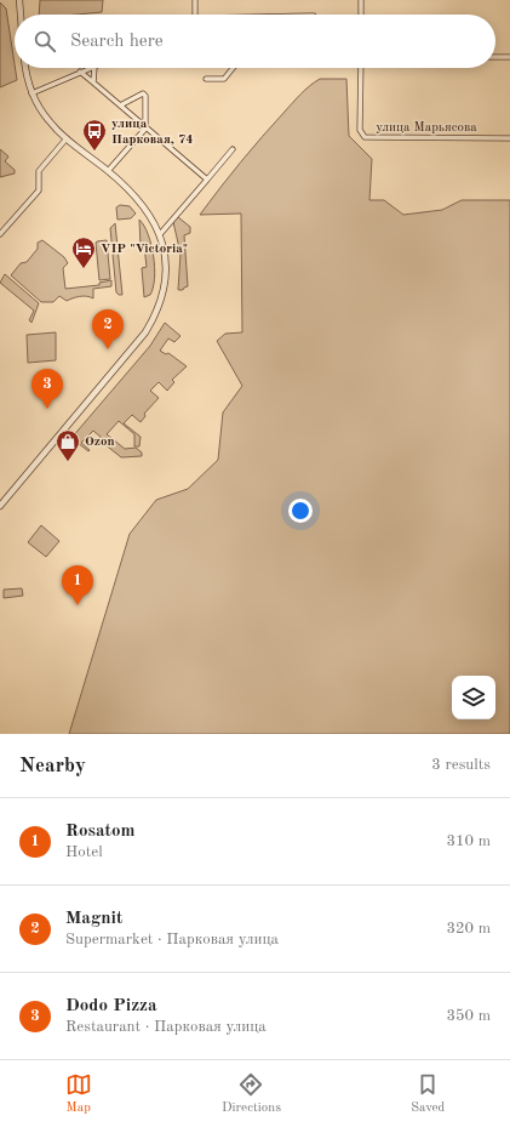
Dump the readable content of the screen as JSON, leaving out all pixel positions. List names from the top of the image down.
{
  "streets": {
    "street": ["улица Марьясова"]
  },
  "places": {
    "bus stop": ["улица Парковая, 74"],
    "hotel": ["VIP \"Victoria\""],
    "shop": ["Ozon"]
  },
  "page": {
    "search": "Search here",
    "pins": ["2", "3", "1"],
    "heading": ["Nearby", "3 results"],
    "list": [
      {
        "mark": "1",
        "name": "Rosatom",
        "note": "Hotel",
        "value": "310 m"
      },
      {
        "mark": "2",
        "name": "Magnit",
        "note": "Supermarket · Парковая улица",
        "value": "320 m"
      },
      {
        "mark": "3",
        "name": "Dodo Pizza",
        "note": "Restaurant · Парковая улица",
        "value": "350 m"
      }
    ],
    "nav": ["Map", "Directions", "Saved"]
  }
}
